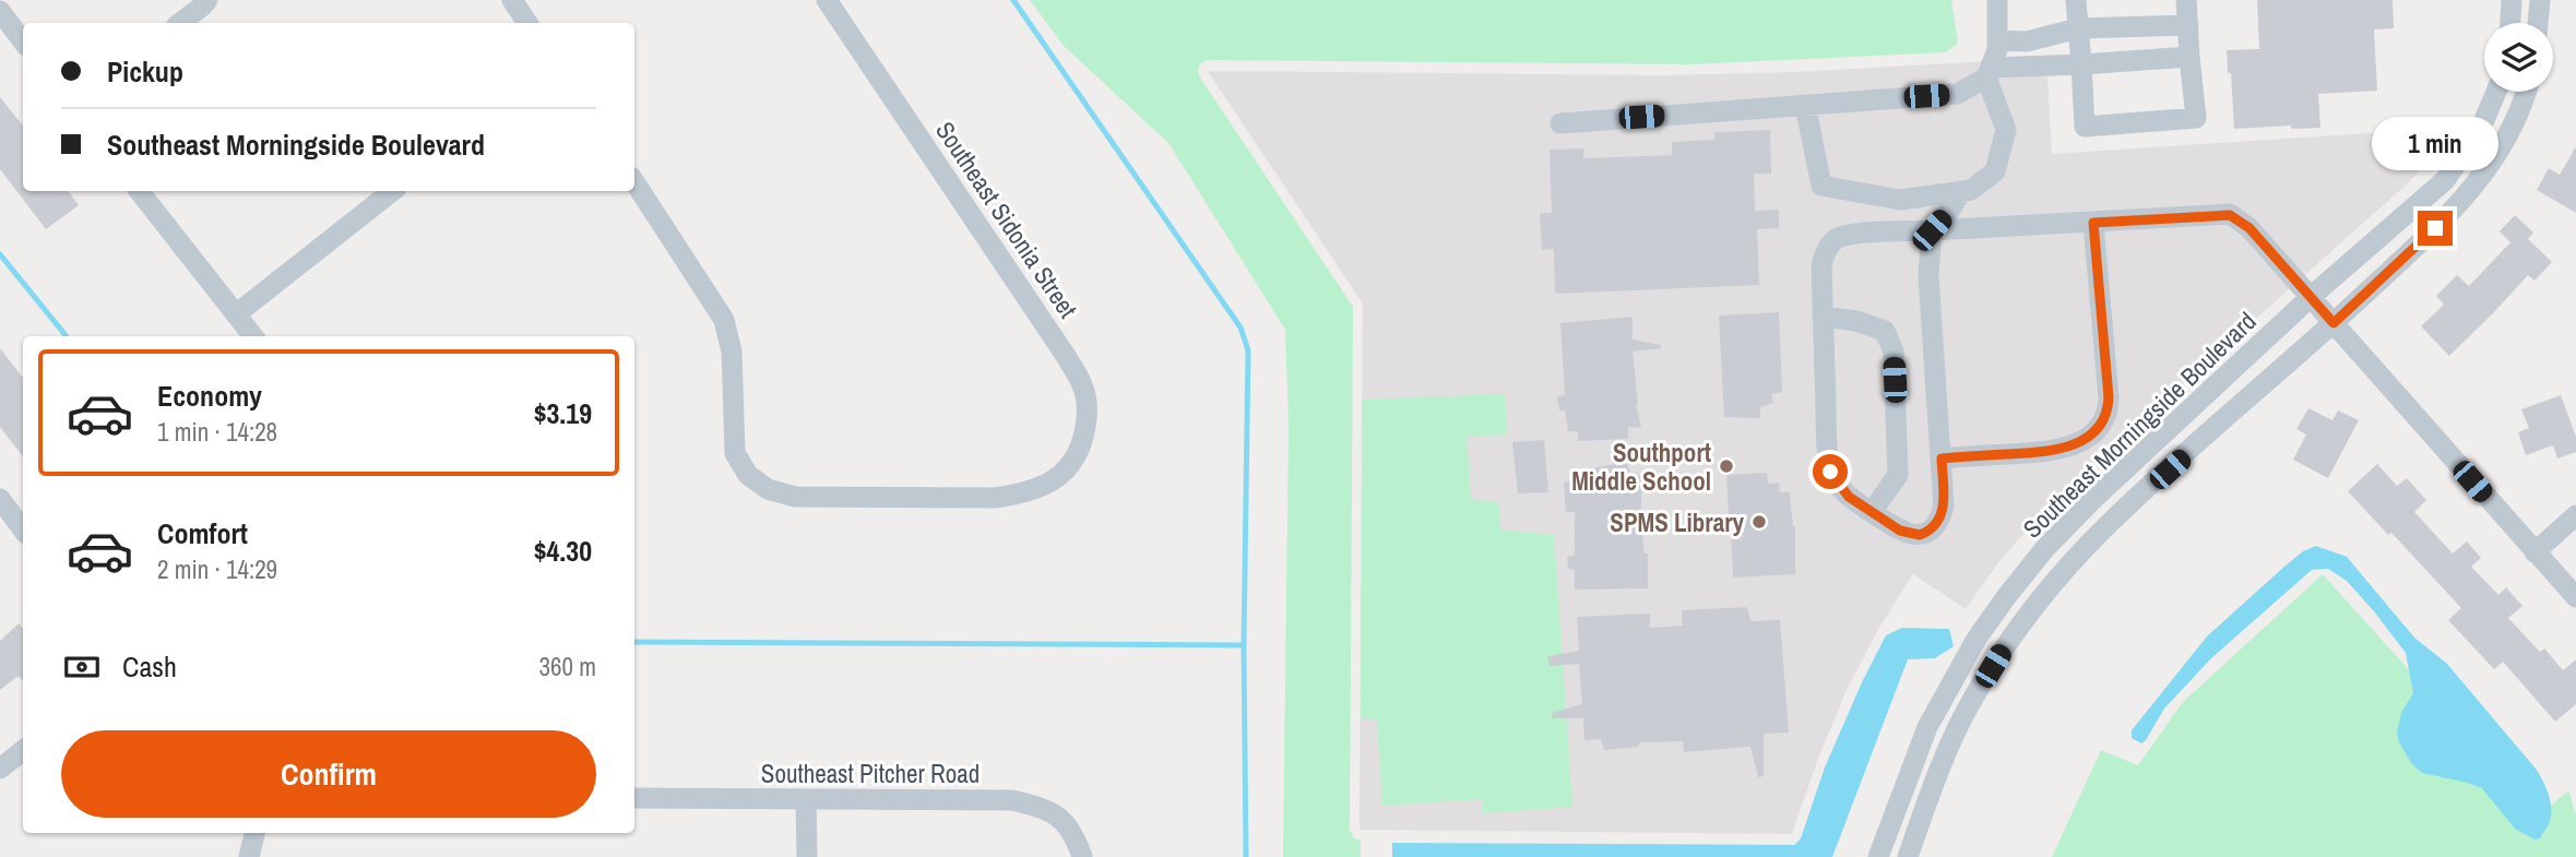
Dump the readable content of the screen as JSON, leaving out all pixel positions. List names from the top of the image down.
{
  "streets": {
    "street": ["Southeast Sidonia Street", "Southeast Morningside Boulevard", "Southeast Pitcher Road"]
  },
  "places": ["Southport Middle School", "SPMS Library"],
  "page": {
    "banner": ["Pickup", "Southeast Morningside Boulevard"],
    "bubble": "1 min",
    "list": [
      {
        "name": "Economy",
        "note": "1 min · 14:28",
        "value": "$3.19"
      },
      {
        "name": "Comfort",
        "note": "2 min · 14:29",
        "value": "$4.30"
      }
    ],
    "pay": ["Cash", "360 m"],
    "buttons": "Confirm"
  }
}
